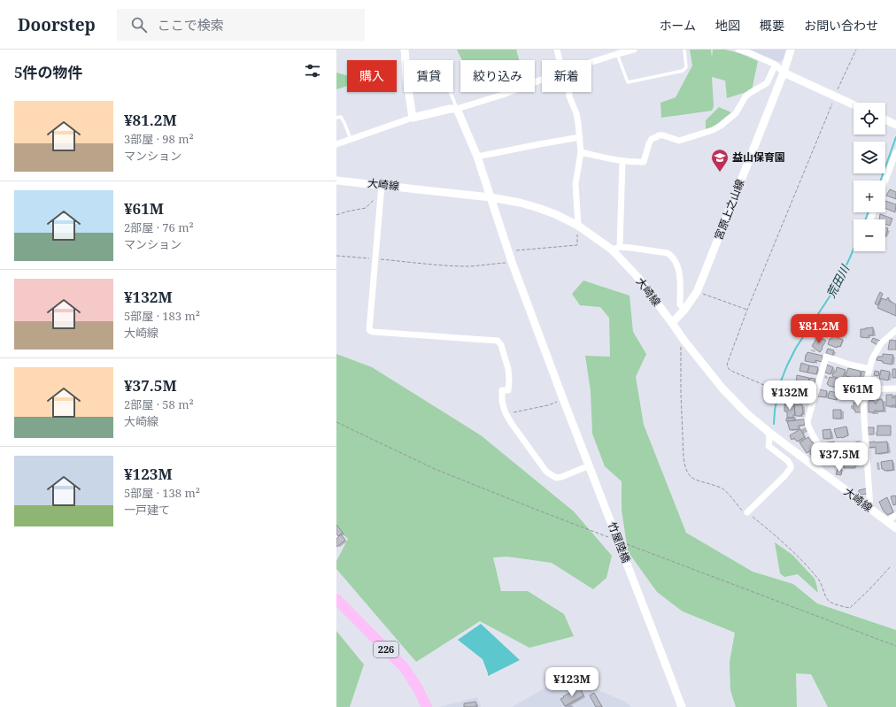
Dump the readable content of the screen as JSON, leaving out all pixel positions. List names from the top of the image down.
{
  "streets": {
    "highway": ["226"],
    "street": ["大崎線", "宮原上之山線", "竹屋陸橋"]
  },
  "crossings": [
    ["大崎線", "宮原上之山線"],
    ["大崎線", "竹屋陸橋"]
  ],
  "water": ["荒田川"],
  "places": {
    "school or university": ["益山保育園"]
  },
  "page": {
    "header": "Doorstep",
    "search": "ここで検索",
    "nav": [
      "ホーム",
      "地図",
      "概要",
      "お問い合わせ"
    ],
    "heading": "5件の物件",
    "chip": [
      "購入",
      "賃貸",
      "絞り込み",
      "新着"
    ],
    "list": [
      {
        "name": "¥81.2M",
        "note": "3部屋 · 98 m² · マンション"
      },
      {
        "name": "¥61M",
        "note": "2部屋 · 76 m² · マンション"
      },
      {
        "name": "¥132M",
        "note": "5部屋 · 183 m² · 大崎線"
      },
      {
        "name": "¥37.5M",
        "note": "2部屋 · 58 m² · 大崎線"
      },
      {
        "name": "¥123M",
        "note": "5部屋 · 138 m² · 一戸建て"
      }
    ],
    "map_buttons": ["+", "−"],
    "price": [
      "¥81.2M",
      "¥61M",
      "¥132M",
      "¥37.5M",
      "¥123M"
    ]
  }
}
